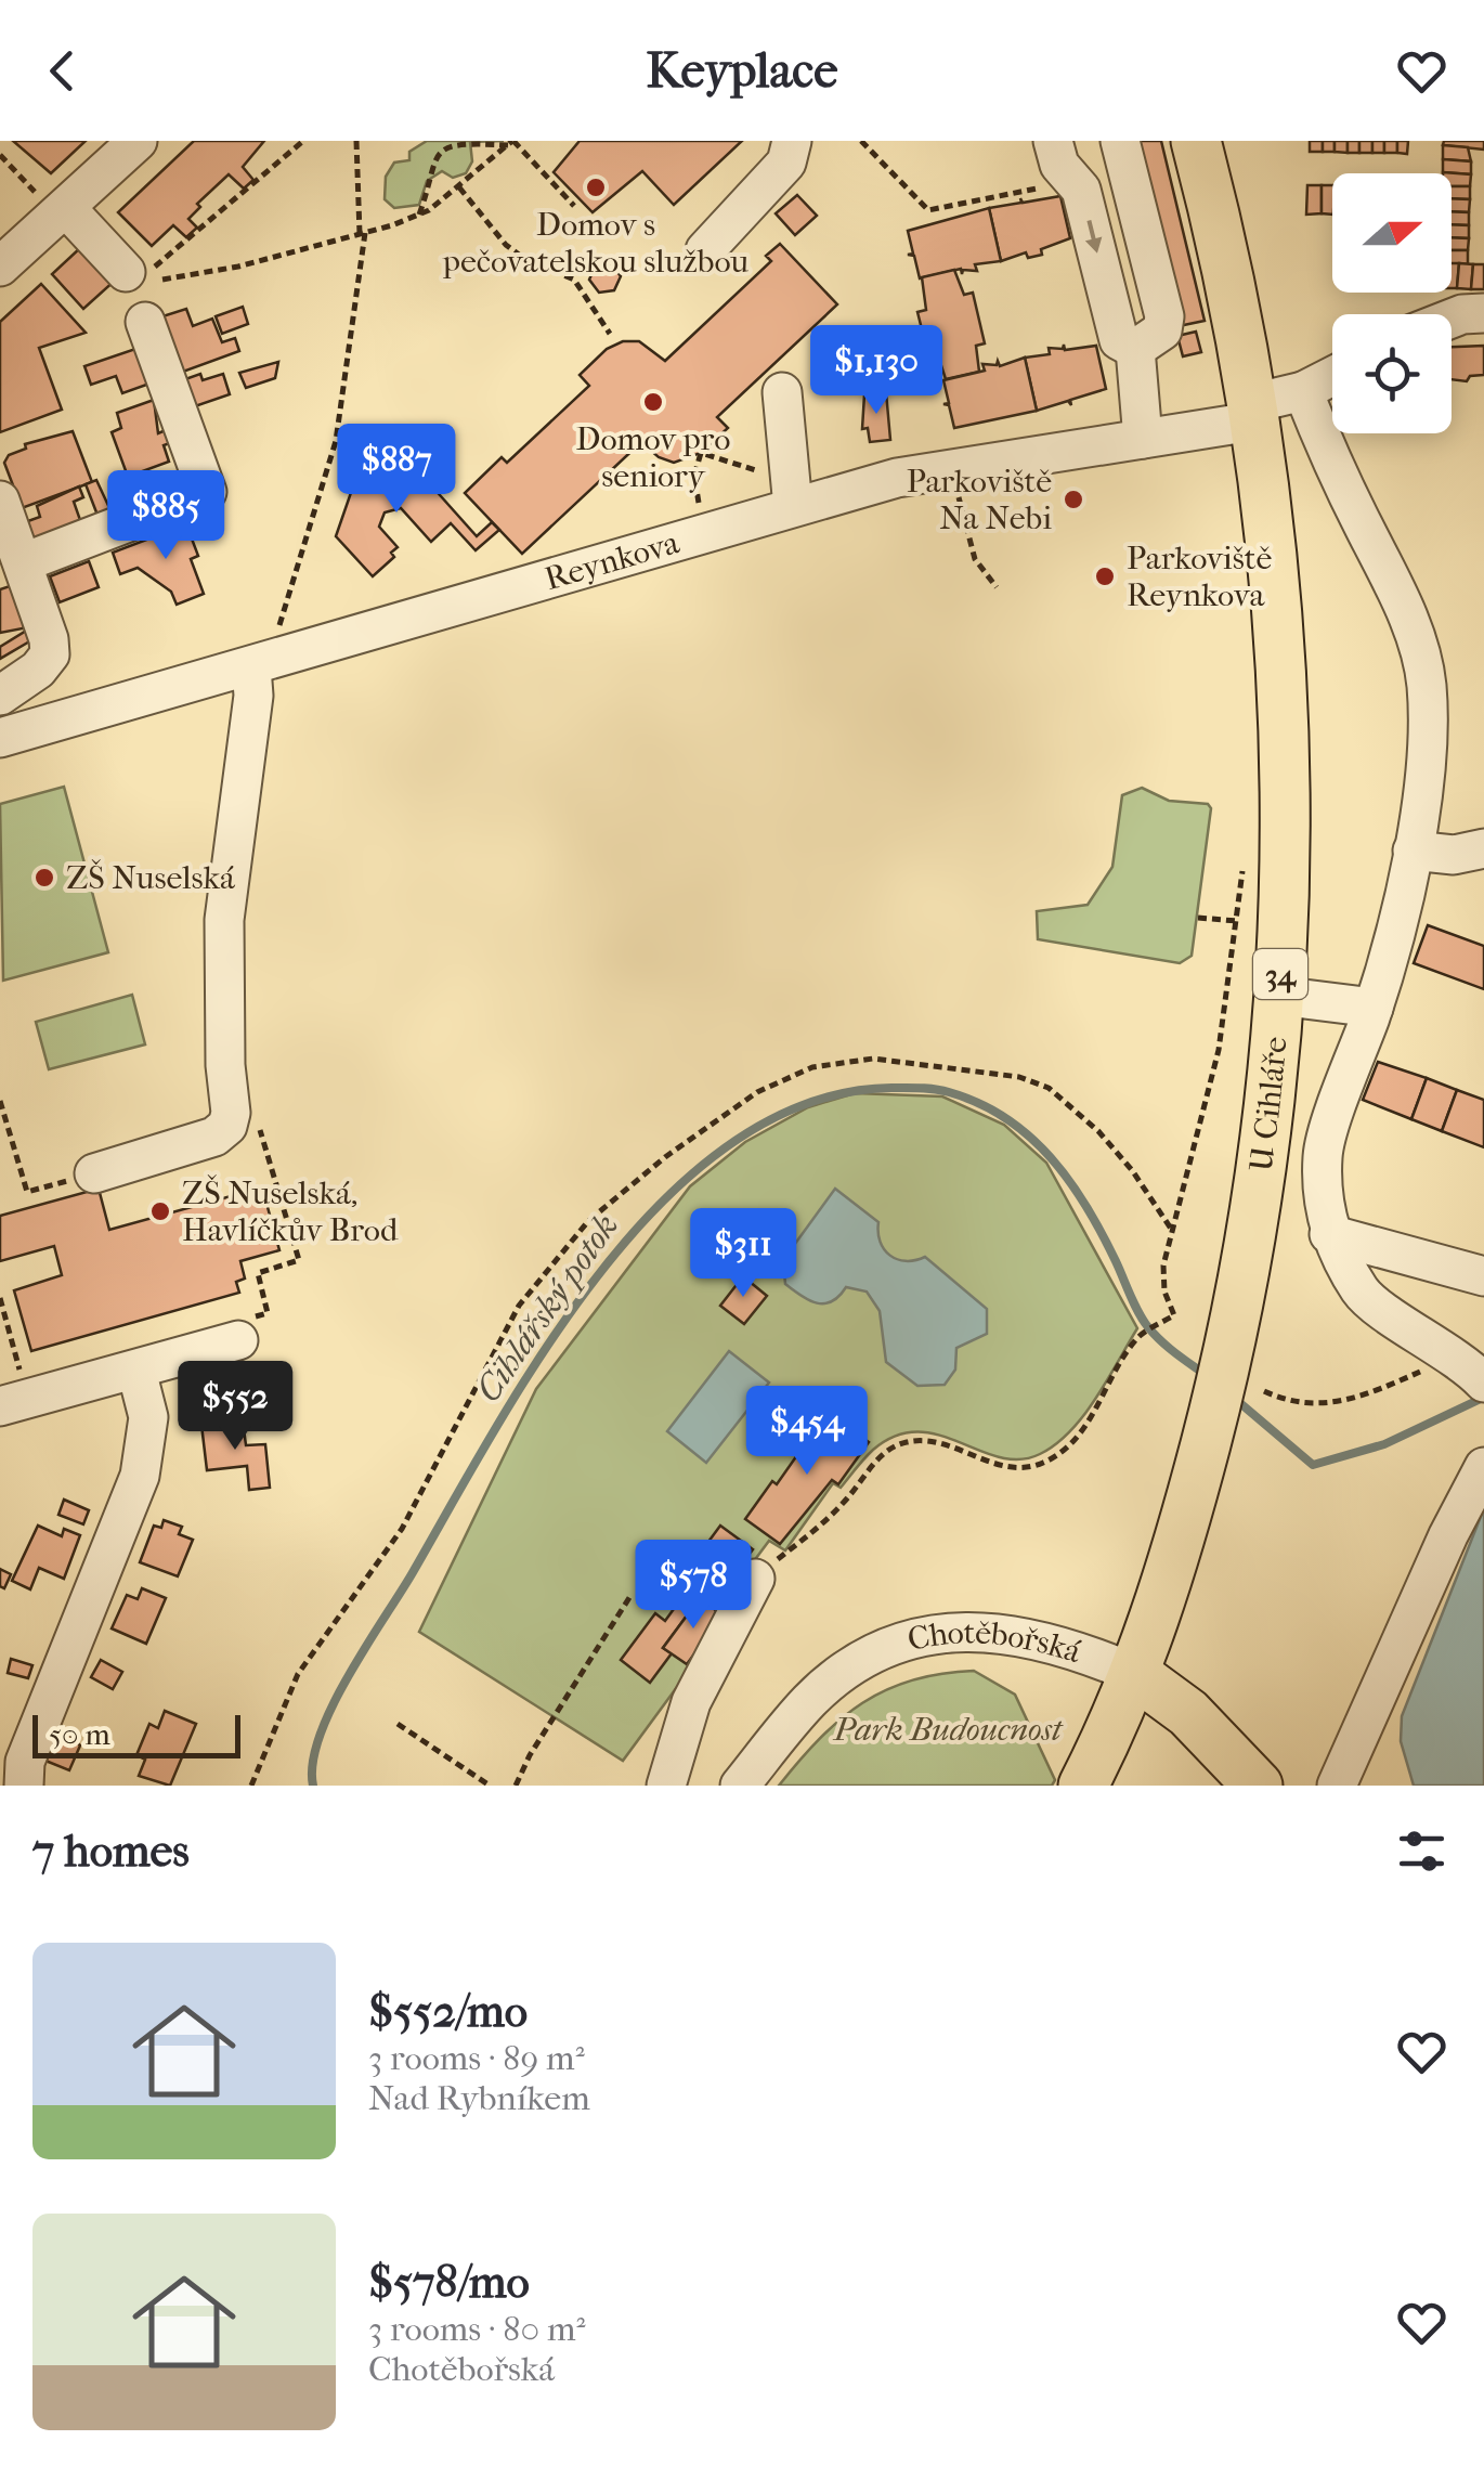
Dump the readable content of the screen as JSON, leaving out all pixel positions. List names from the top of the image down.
{
  "streets": {
    "main road": ["34", "U Cihláře", "Chotěbořská"],
    "street": ["Reynkova"]
  },
  "crossings": [
    ["Reynkova", "U Cihláře"],
    ["U Cihláře", "Chotěbořská"]
  ],
  "water": ["Cihlářský potok"],
  "parks": ["Park Budoucnost"],
  "places": [
    "Domov s pečovatelskou službou",
    "Domov pro seniory",
    "Parkoviště Na Nebi",
    "Parkoviště Reynkova",
    "ZŠ Nuselská",
    "ZŠ Nuselská, Havlíčkův Brod"
  ],
  "scale_bar": "50 m",
  "north": "right",
  "page": {
    "header": "Keyplace",
    "price": [
      "$1,130",
      "$887",
      "$885",
      "$311",
      "$552",
      "$454",
      "$578"
    ],
    "scale": "50 m",
    "heading": "7 homes",
    "list": [
      {
        "name": "$552/mo",
        "note": "3 rooms · 89 m² · Nad Rybníkem"
      },
      {
        "name": "$578/mo",
        "note": "3 rooms · 80 m² · Chotěbořská"
      }
    ]
  }
}
